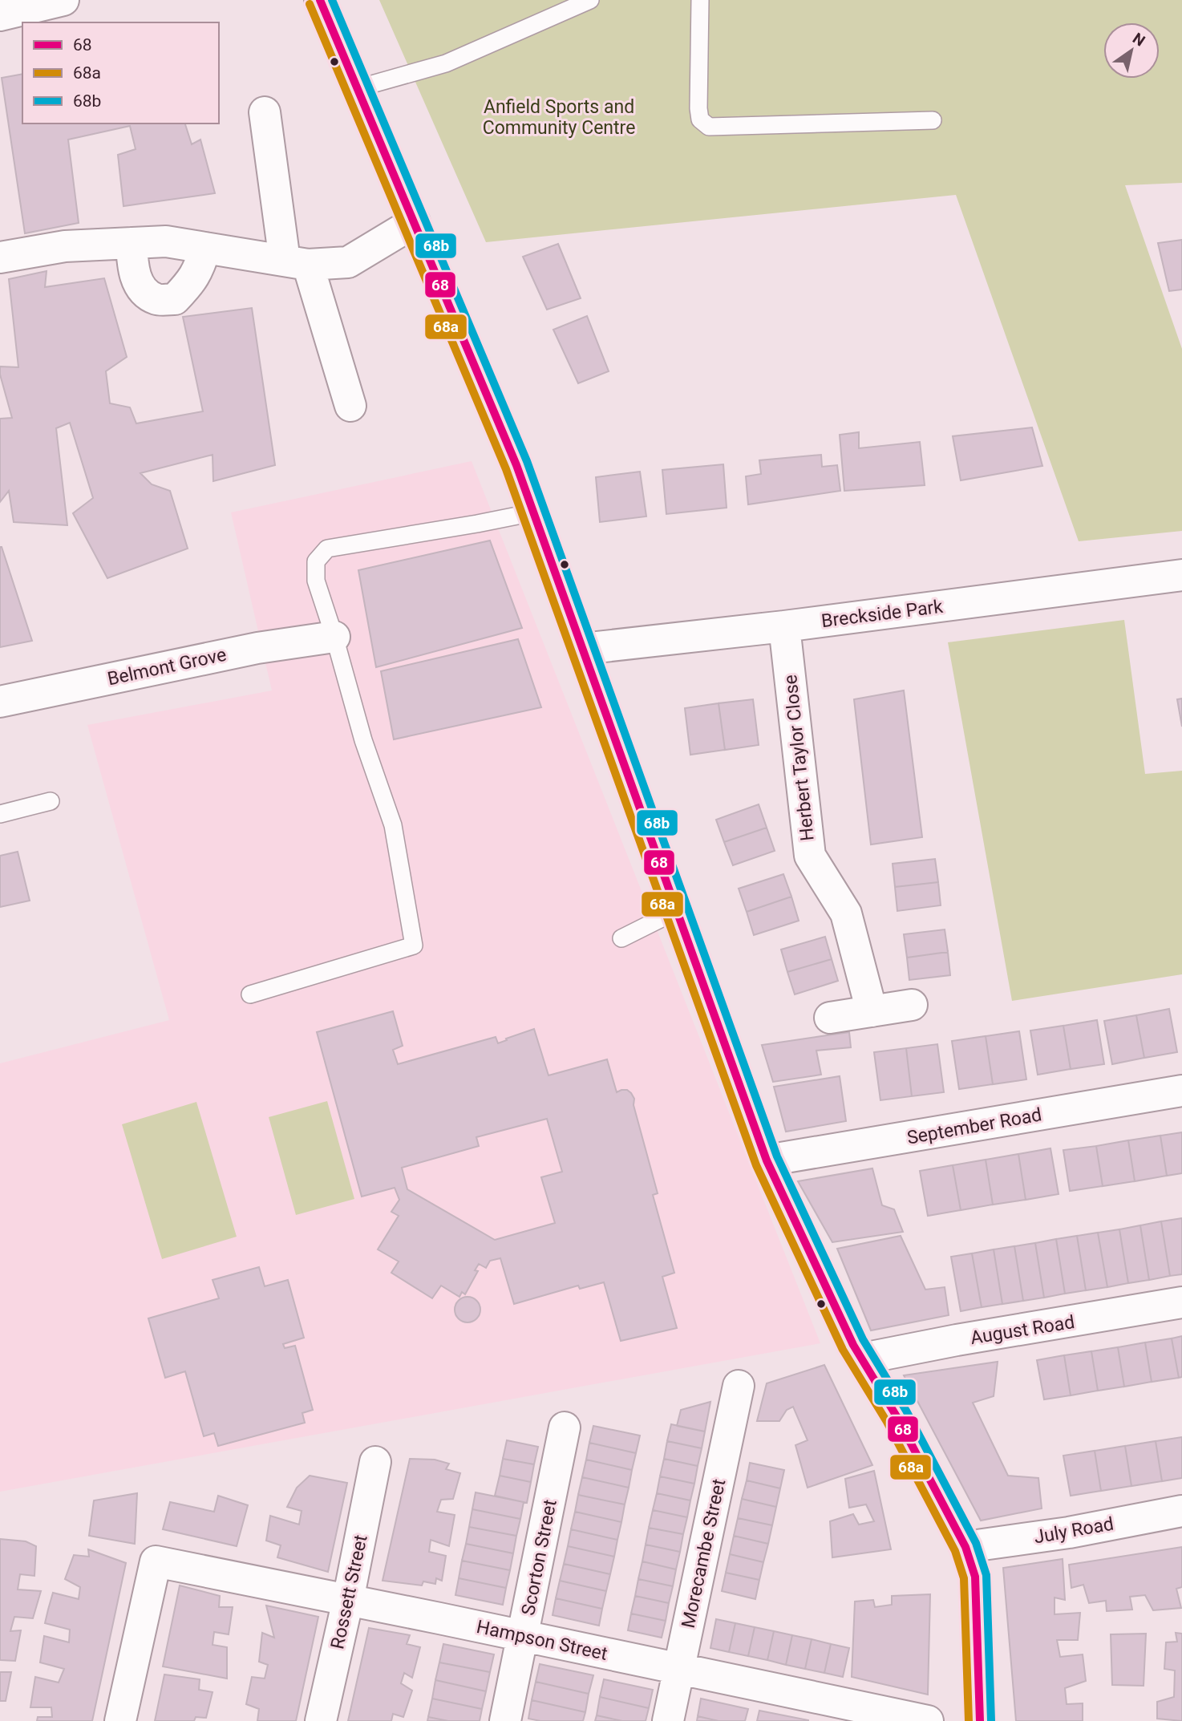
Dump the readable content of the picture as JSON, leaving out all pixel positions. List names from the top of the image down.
{
  "streets": {
    "street": [
      "Breckside Park",
      "Belmont Grove",
      "Herbert Taylor Close",
      "September Road",
      "August Road",
      "July Road",
      "Morecambe Street",
      "Scorton Street",
      "Rossett Street",
      "Hampson Street"
    ]
  },
  "crossings": [
    ["Breckside Park", "Herbert Taylor Close"],
    ["Morecambe Street", "Hampson Street"],
    ["Scorton Street", "Hampson Street"],
    ["Rossett Street", "Hampson Street"]
  ],
  "parks": ["Anfield Sports and Community Centre"],
  "lines": ["transit line 68", "transit line 68b", "transit line 68a"],
  "legend": ["68", "68a", "68b"],
  "north": "top right"
}
